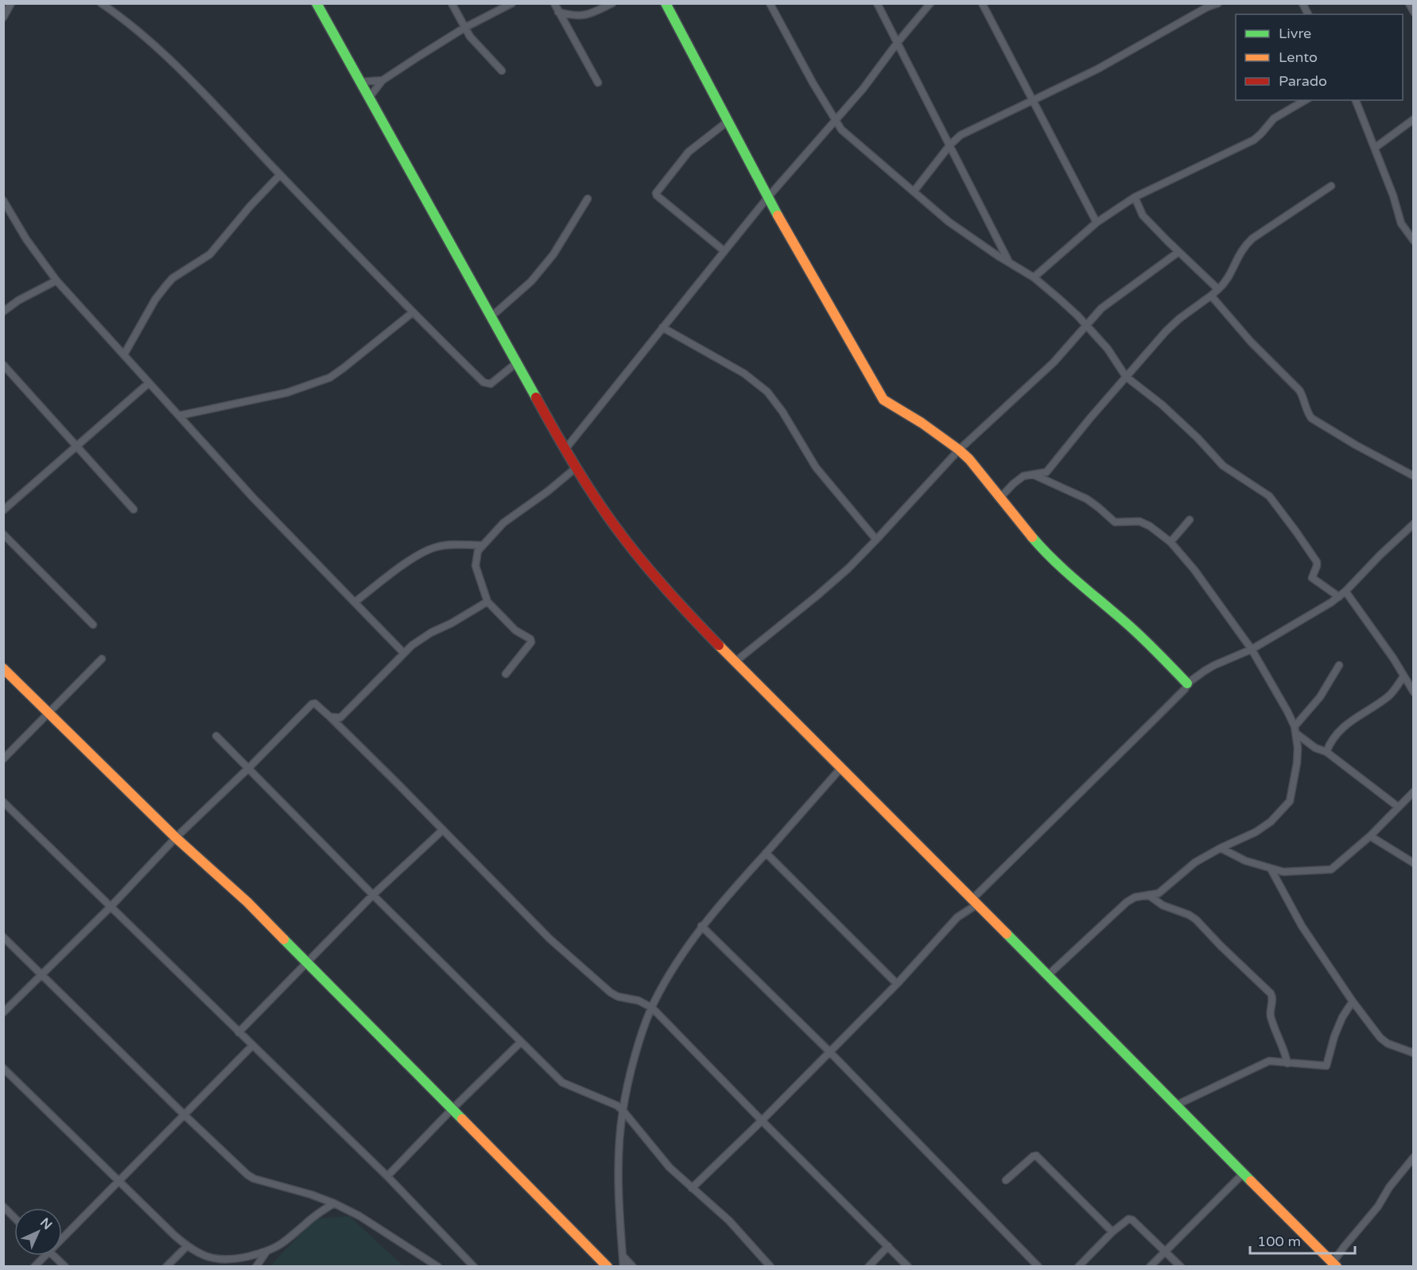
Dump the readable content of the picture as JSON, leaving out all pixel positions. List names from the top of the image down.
{
  "legend": ["Livre", "Lento", "Parado"],
  "scale_bar": "100 m",
  "north": "top right"
}
